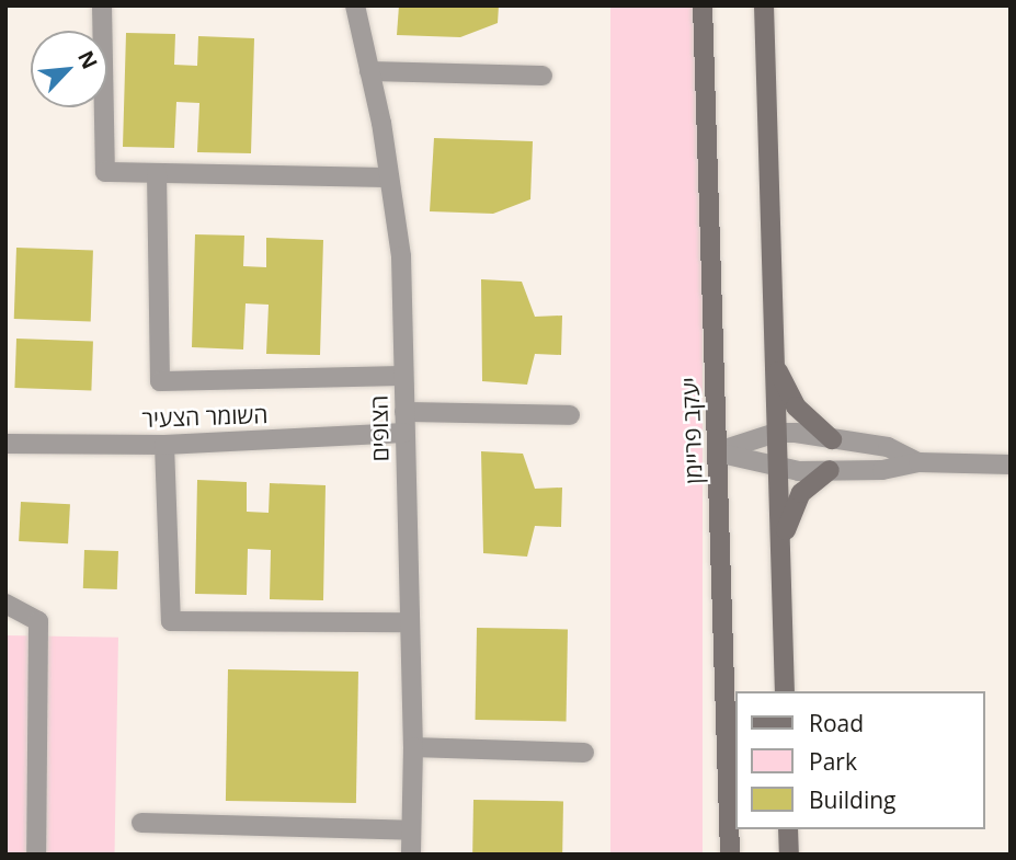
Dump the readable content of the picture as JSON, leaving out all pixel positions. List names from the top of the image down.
{
  "streets": {
    "main road": ["יעקב פריימן"],
    "street": ["השומר הצעיר", "הצופים"]
  },
  "crossings": [
    ["השומר הצעיר", "הצופים"]
  ],
  "legend": ["Road", "Park", "Building"],
  "north": "top right"
}
